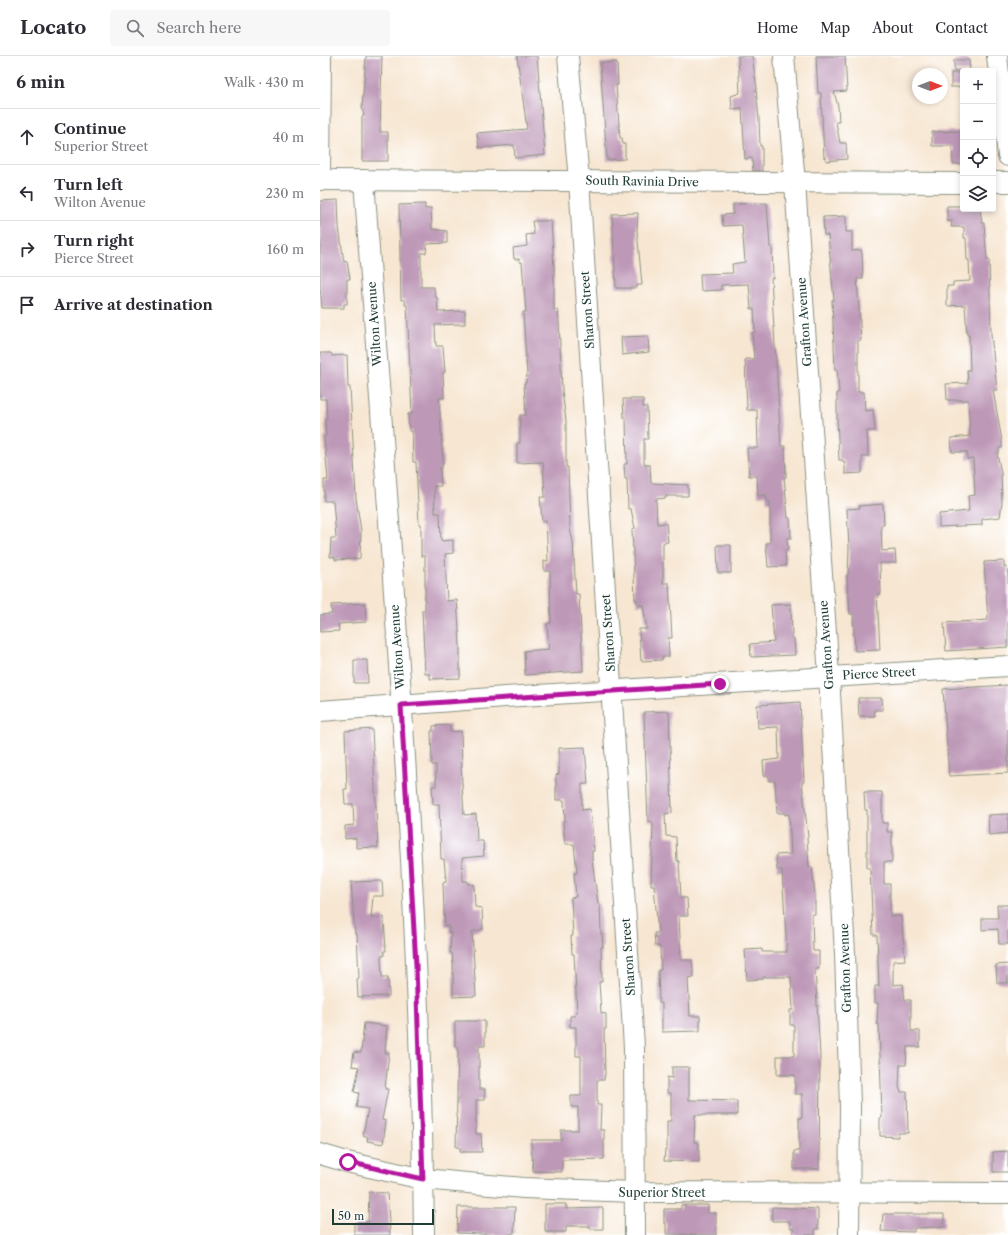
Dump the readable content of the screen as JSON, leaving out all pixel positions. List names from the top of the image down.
{
  "streets": {
    "street": [
      "South Ravinia Drive",
      "Sharon Street",
      "Grafton Avenue",
      "Wilton Avenue",
      "Pierce Street",
      "Superior Street"
    ]
  },
  "crossings": [
    ["South Ravinia Drive", "Sharon Street"],
    ["South Ravinia Drive", "Grafton Avenue"],
    ["South Ravinia Drive", "Wilton Avenue"],
    ["Sharon Street", "Pierce Street"],
    ["Sharon Street", "Superior Street"],
    ["Grafton Avenue", "Pierce Street"],
    ["Grafton Avenue", "Superior Street"],
    ["Wilton Avenue", "Pierce Street"],
    ["Wilton Avenue", "Superior Street"]
  ],
  "scale_bar": "50 m",
  "north": "right",
  "page": {
    "header": "Locato",
    "search": "Search here",
    "nav": [
      "Home",
      "Map",
      "About",
      "Contact"
    ],
    "heading": ["6 min", "Walk · 430 m"],
    "map_buttons": ["+", "−"],
    "list": [
      ["Continue", "Superior Street", "40 m"],
      ["Turn left", "Wilton Avenue", "230 m"],
      ["Turn right", "Pierce Street", "160 m"],
      "Arrive at destination"
    ],
    "scale": "50 m"
  }
}
